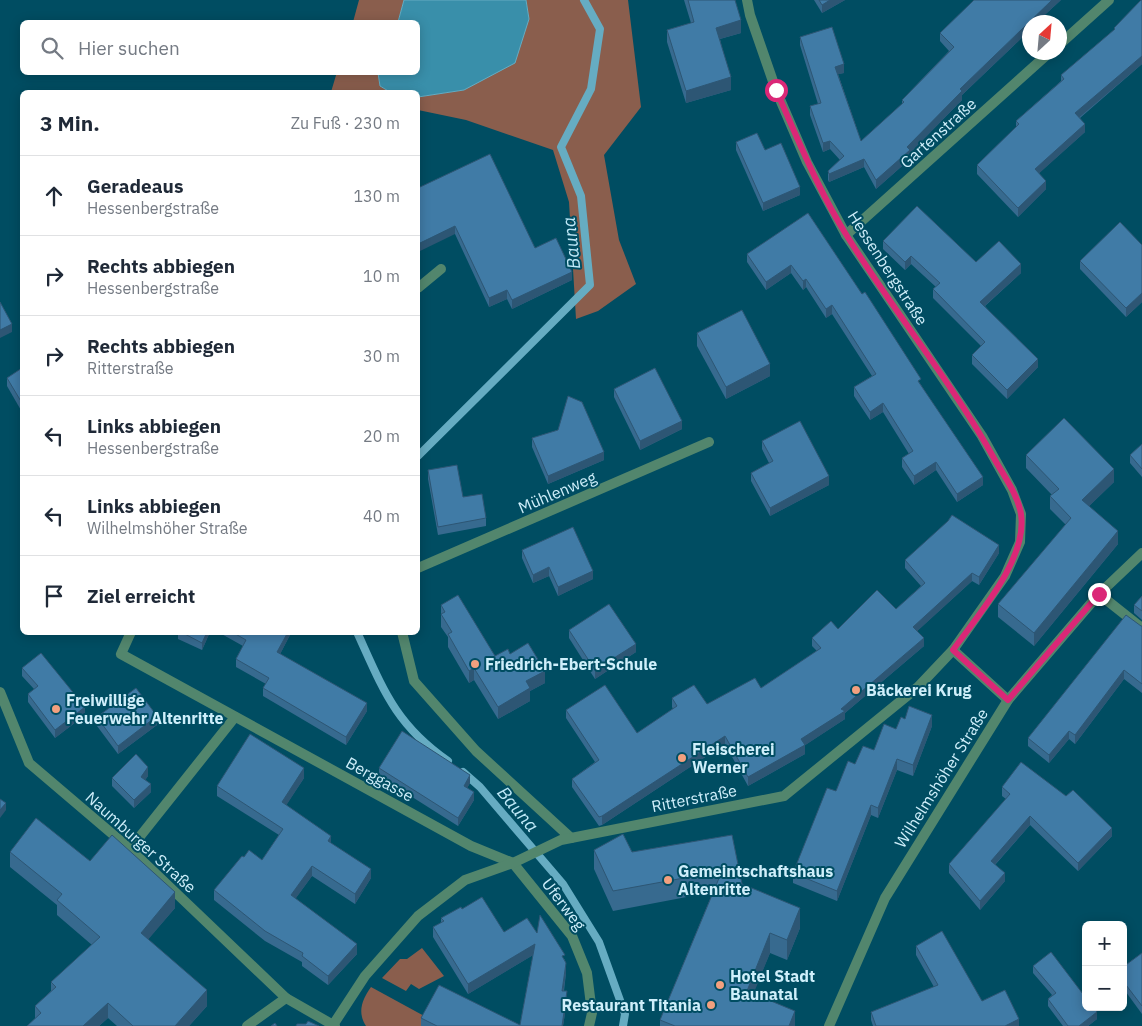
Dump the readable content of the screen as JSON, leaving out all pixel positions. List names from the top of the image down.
{
  "streets": {
    "street": [
      "Gartenstraße",
      "Hessenbergstraße",
      "Mühlenweg",
      "Wilhelmshöher Straße",
      "Berggasse",
      "Ritterstraße",
      "Naumburger Straße",
      "Uferweg"
    ]
  },
  "crossings": [
    ["Gartenstraße", "Hessenbergstraße"],
    ["Hessenbergstraße", "Ritterstraße"],
    ["Berggasse", "Ritterstraße"],
    ["Berggasse", "Uferweg"],
    ["Ritterstraße", "Naumburger Straße"],
    ["Ritterstraße", "Uferweg"]
  ],
  "water": ["Bauna"],
  "places": [
    "Friedrich-Ebert-Schule",
    "Bäckerei Krug",
    "Freiwillige Feuerwehr Altenritte",
    "Fleischerei Werner",
    "Gemeintschaftshaus Altenritte",
    "Hotel Stadt Baunatal",
    "Restaurant Titania"
  ],
  "north": "top right",
  "page": {
    "search": "Hier suchen",
    "heading": ["3 Min.", "Zu Fuß · 230 m"],
    "list": [
      ["Geradeaus", "Hessenbergstraße", "130 m"],
      ["Rechts abbiegen", "Hessenbergstraße", "10 m"],
      ["Rechts abbiegen", "Ritterstraße", "30 m"],
      ["Links abbiegen", "Hessenbergstraße", "20 m"],
      ["Links abbiegen", "Wilhelmshöher Straße", "40 m"],
      "Ziel erreicht"
    ],
    "map_buttons": ["+", "−"]
  }
}
